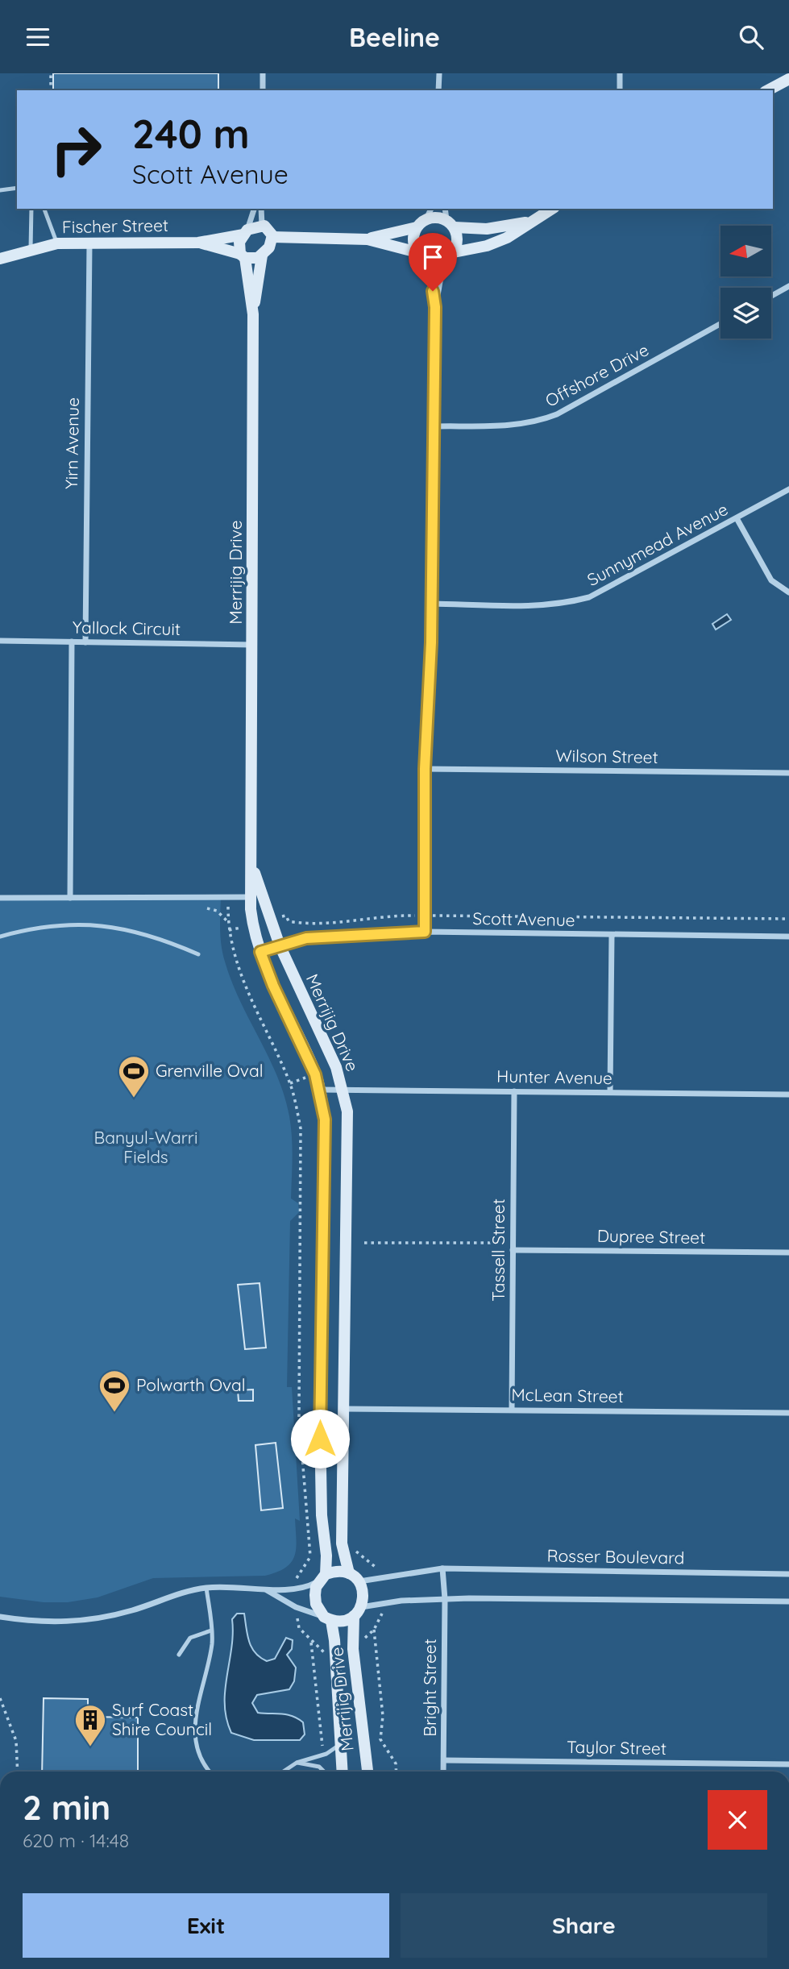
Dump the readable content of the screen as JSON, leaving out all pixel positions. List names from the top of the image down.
{
  "streets": {
    "street": [
      "Fischer Street",
      "Offshore Drive",
      "Yirn Avenue",
      "Sunnymead Avenue",
      "Merrijig Drive",
      "Yallock Circuit",
      "Wilson Street",
      "Scott Avenue",
      "Hunter Avenue",
      "Dupree Street",
      "Tassell Street",
      "McLean Street",
      "Rosser Boulevard",
      "Bright Street",
      "Taylor Street"
    ]
  },
  "crossings": [
    ["Fischer Street", "Yirn Avenue"],
    ["Fischer Street", "Merrijig Drive"],
    ["Yirn Avenue", "Yallock Circuit"],
    ["Merrijig Drive", "Yallock Circuit"],
    ["Merrijig Drive", "Scott Avenue"],
    ["Merrijig Drive", "Hunter Avenue"],
    ["Merrijig Drive", "McLean Street"],
    ["Merrijig Drive", "Rosser Boulevard"],
    ["Hunter Avenue", "Tassell Street"],
    ["Dupree Street", "Tassell Street"],
    ["Tassell Street", "McLean Street"],
    ["Bright Street", "Taylor Street"]
  ],
  "parks": ["Banyul-Warri Fields"],
  "places": {
    "sports": ["Grenville Oval", "Polwarth Oval"],
    "building": ["Surf Coast Shire Council"]
  },
  "north": "left",
  "page": {
    "header": "Beeline",
    "turn": ["240 m", "Scott Avenue"],
    "heading": ["2 min", "620 m · 14:48"],
    "buttons": ["Exit", "Share"]
  }
}
